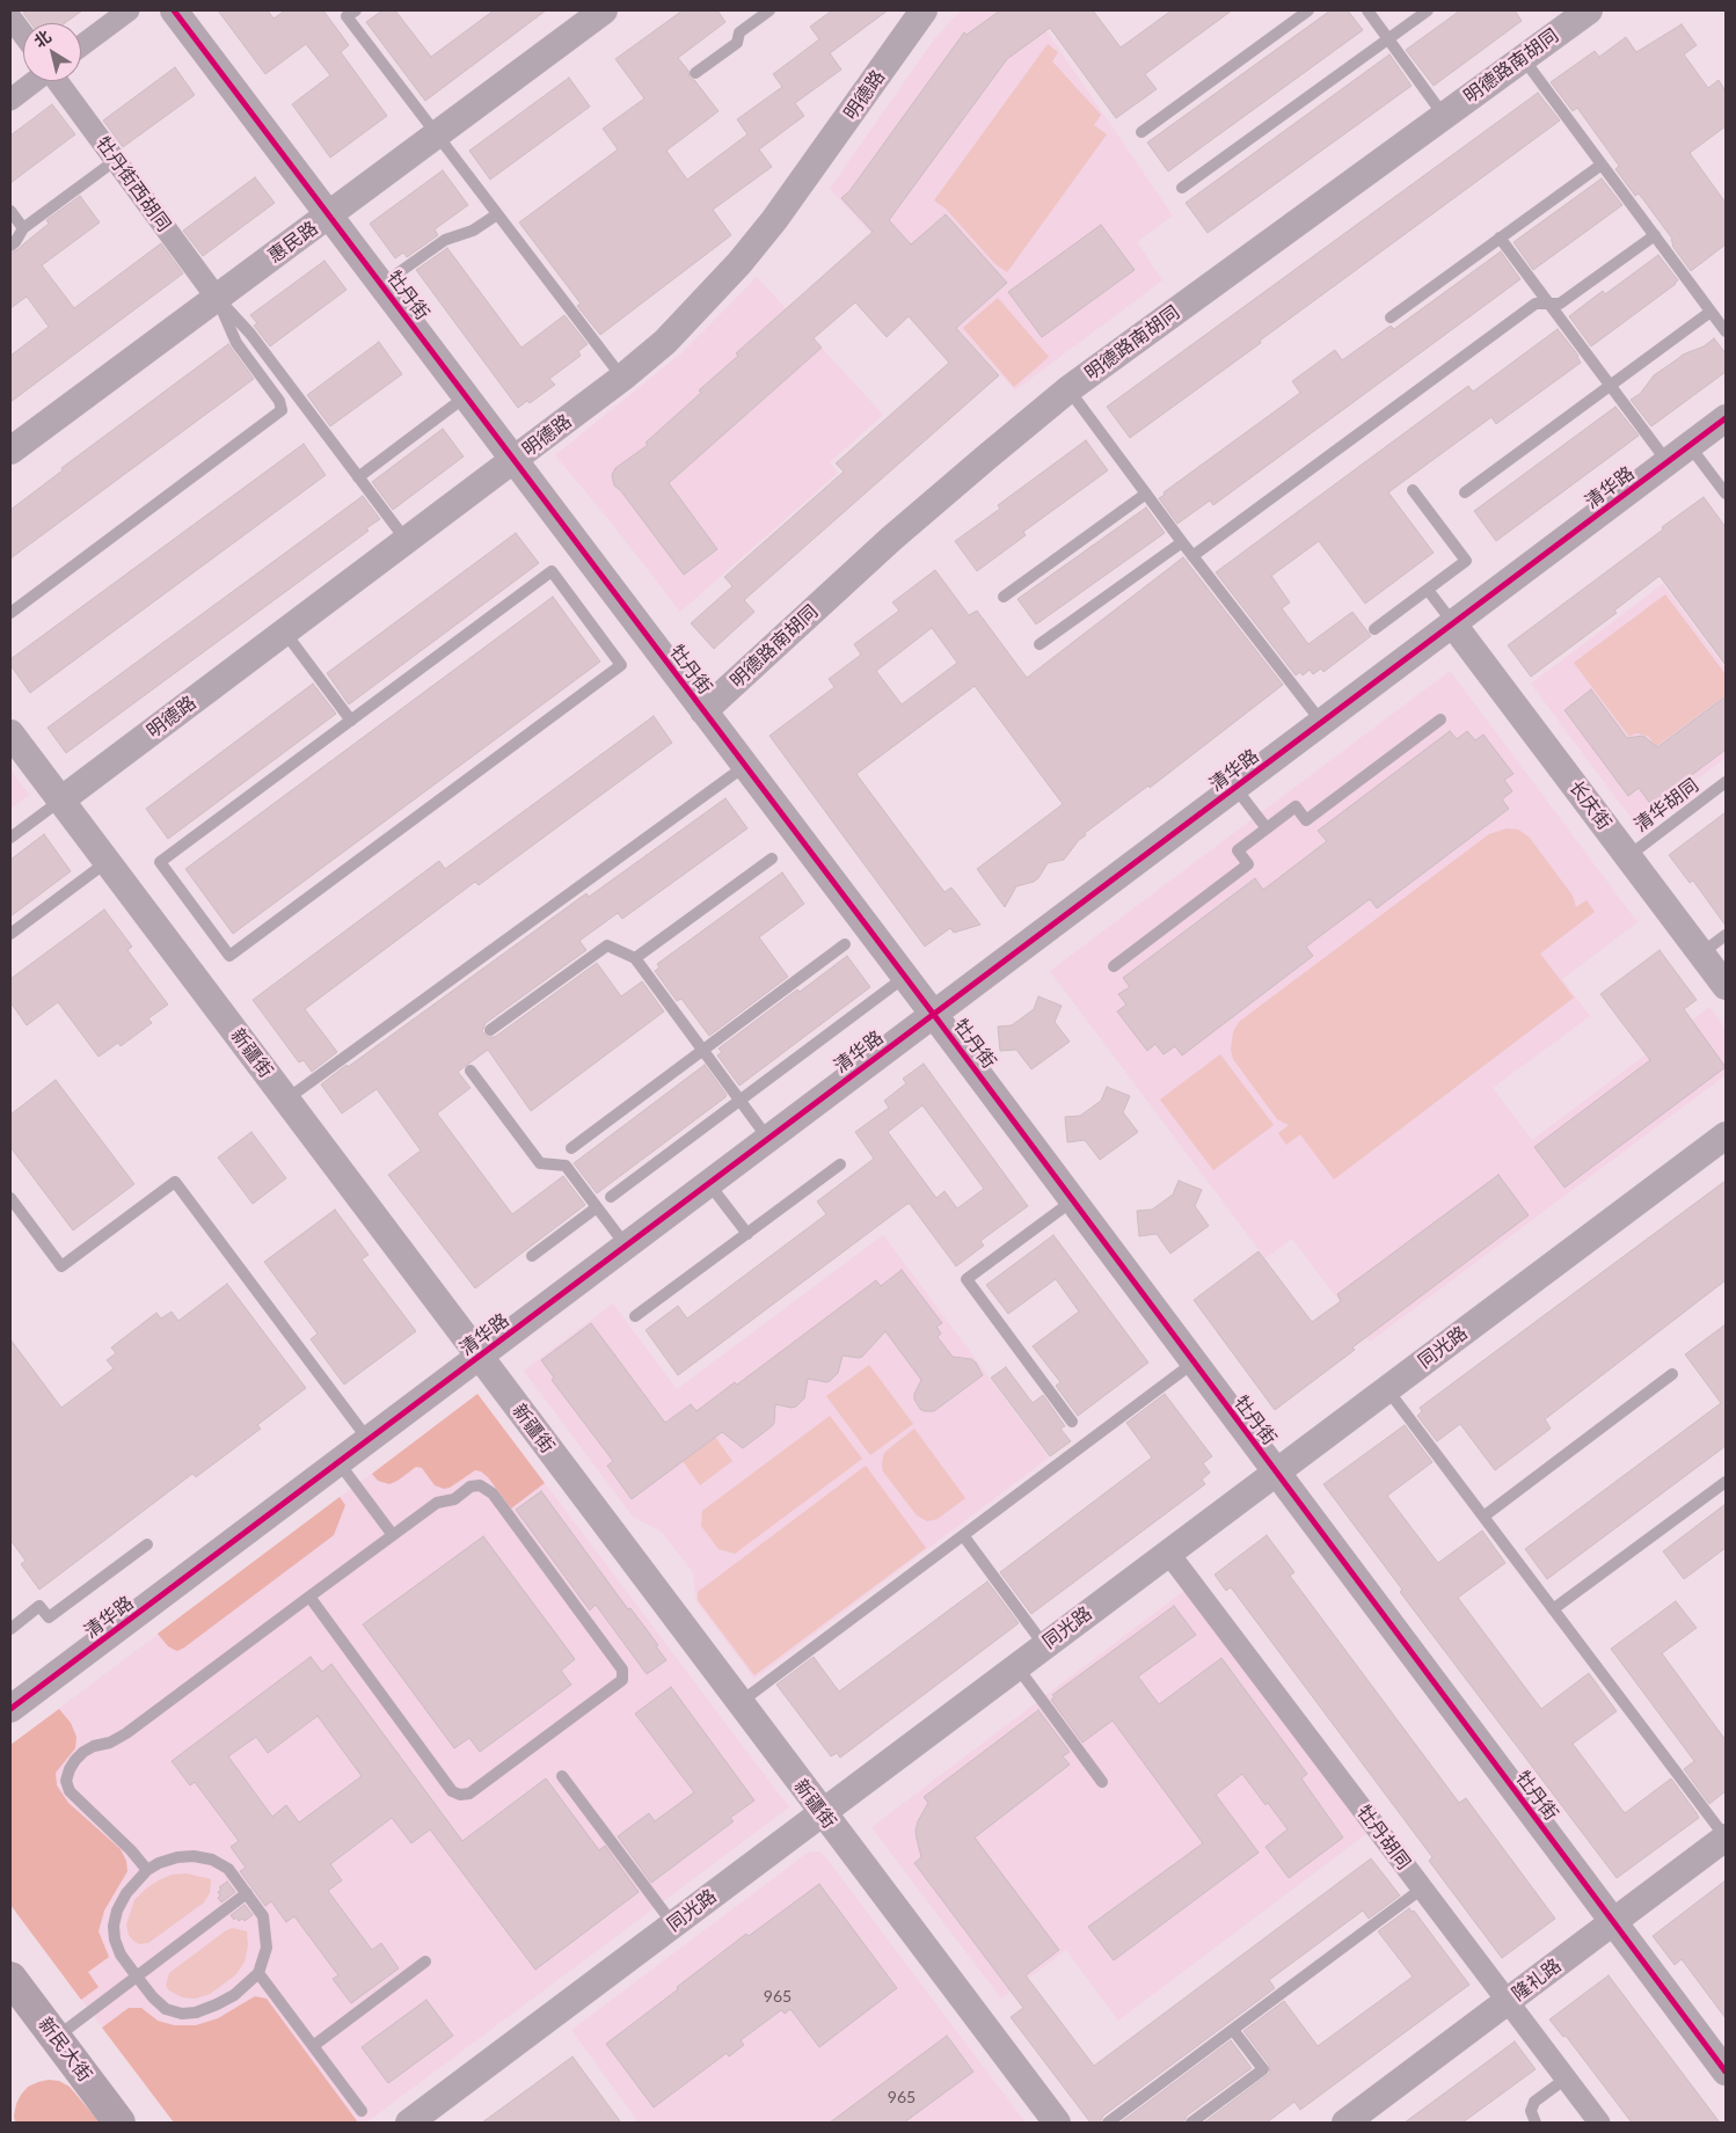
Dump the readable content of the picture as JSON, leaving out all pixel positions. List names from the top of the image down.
{
  "streets": {
    "main road": ["新民大街"],
    "street": [
      "明德路南胡同",
      "明德路",
      "牡丹街西胡同",
      "惠民路",
      "牡丹街",
      "清华路",
      "长庆街",
      "新疆街",
      "同光路",
      "牡丹胡同",
      "隆礼路"
    ],
    "lane": ["清华胡同"]
  },
  "crossings": [
    ["明德路南胡同", "牡丹街"],
    ["明德路", "牡丹街"],
    ["明德路", "新疆街"],
    ["牡丹街西胡同", "惠民路"],
    ["惠民路", "牡丹街"],
    ["牡丹街", "清华路"],
    ["牡丹街", "同光路"],
    ["牡丹街", "隆礼路"],
    ["清华路", "长庆街"],
    ["清华路", "新疆街"],
    ["长庆街", "清华胡同"],
    ["新疆街", "同光路"],
    ["同光路", "牡丹胡同"],
    ["牡丹胡同", "隆礼路"]
  ],
  "house_numbers": ["965", "965"],
  "north": "top left"
}
